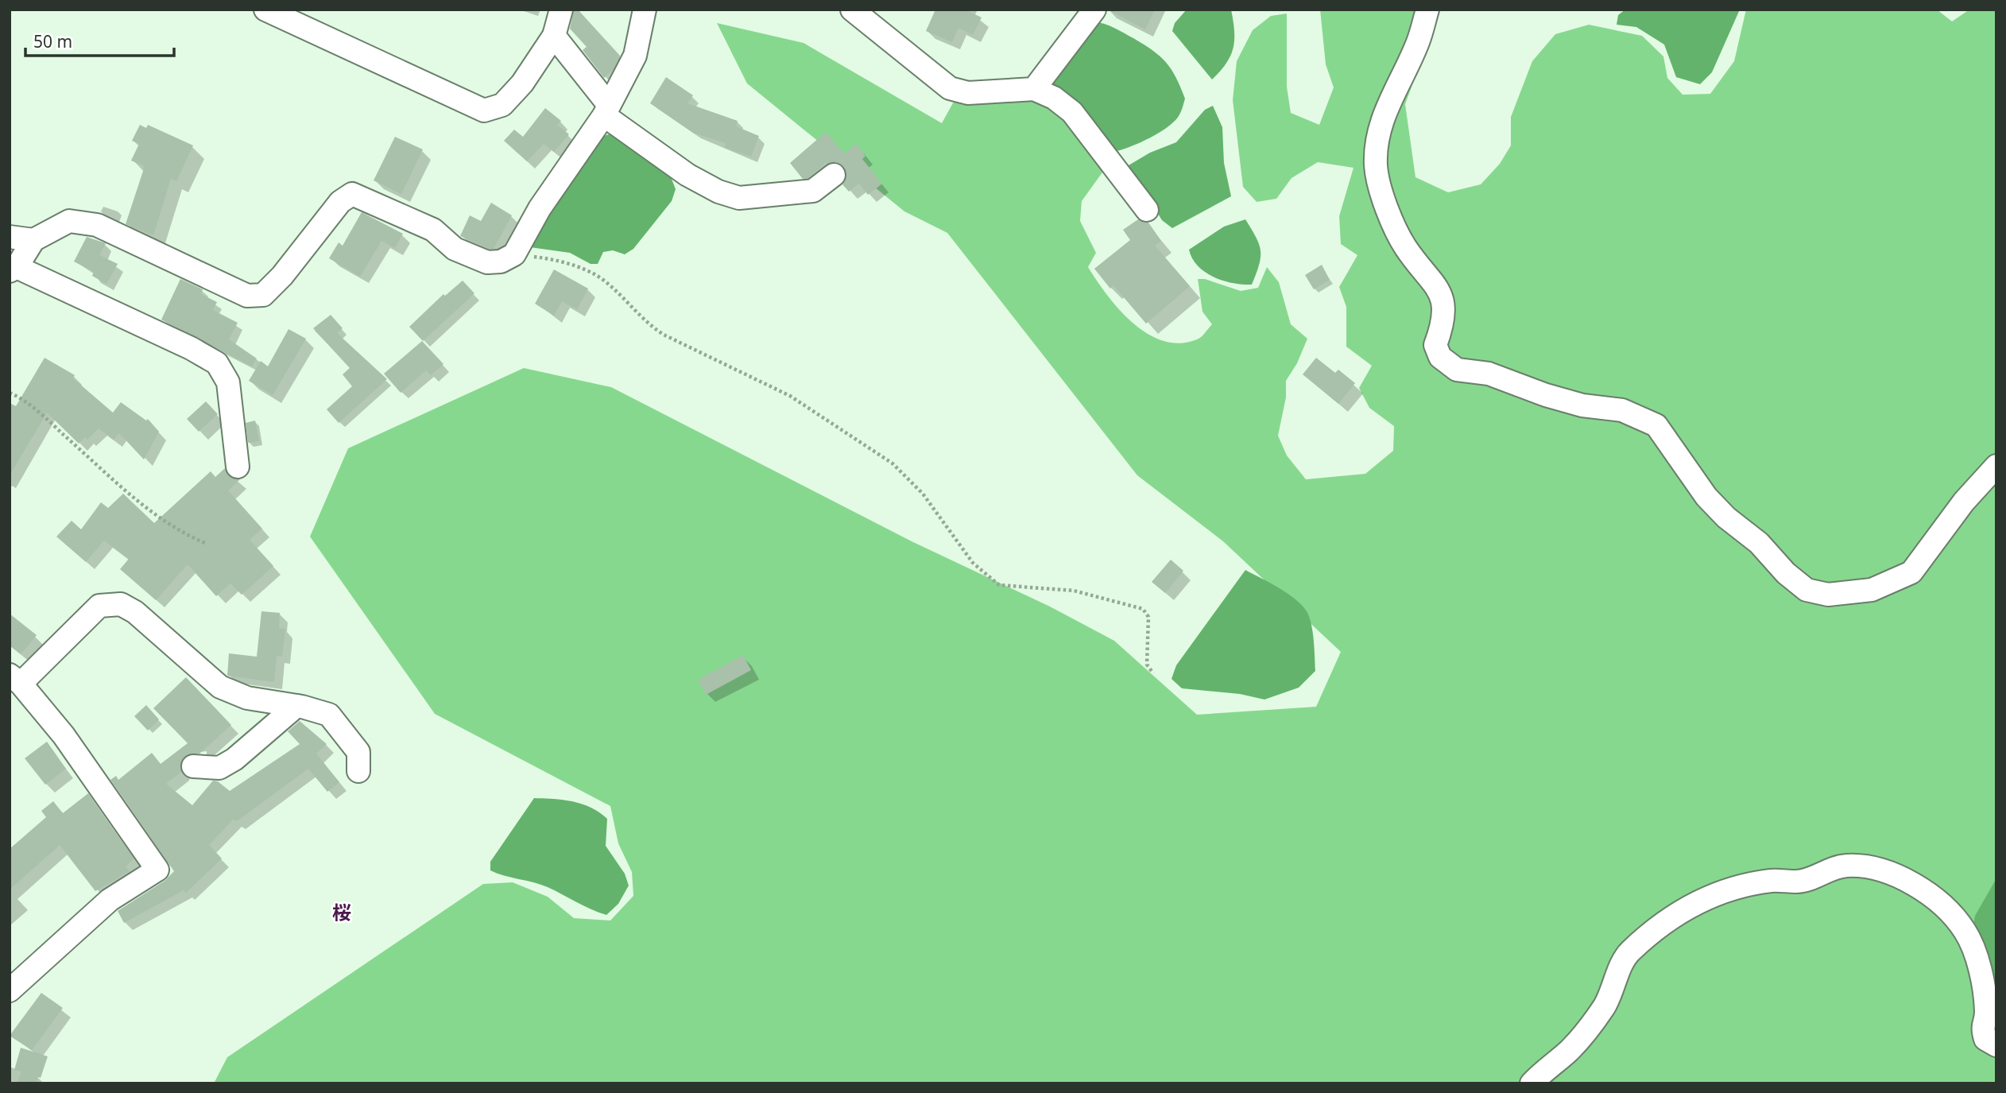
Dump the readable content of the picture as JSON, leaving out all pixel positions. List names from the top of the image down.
{
  "districts": ["桜"],
  "scale_bar": "50 m"
}
